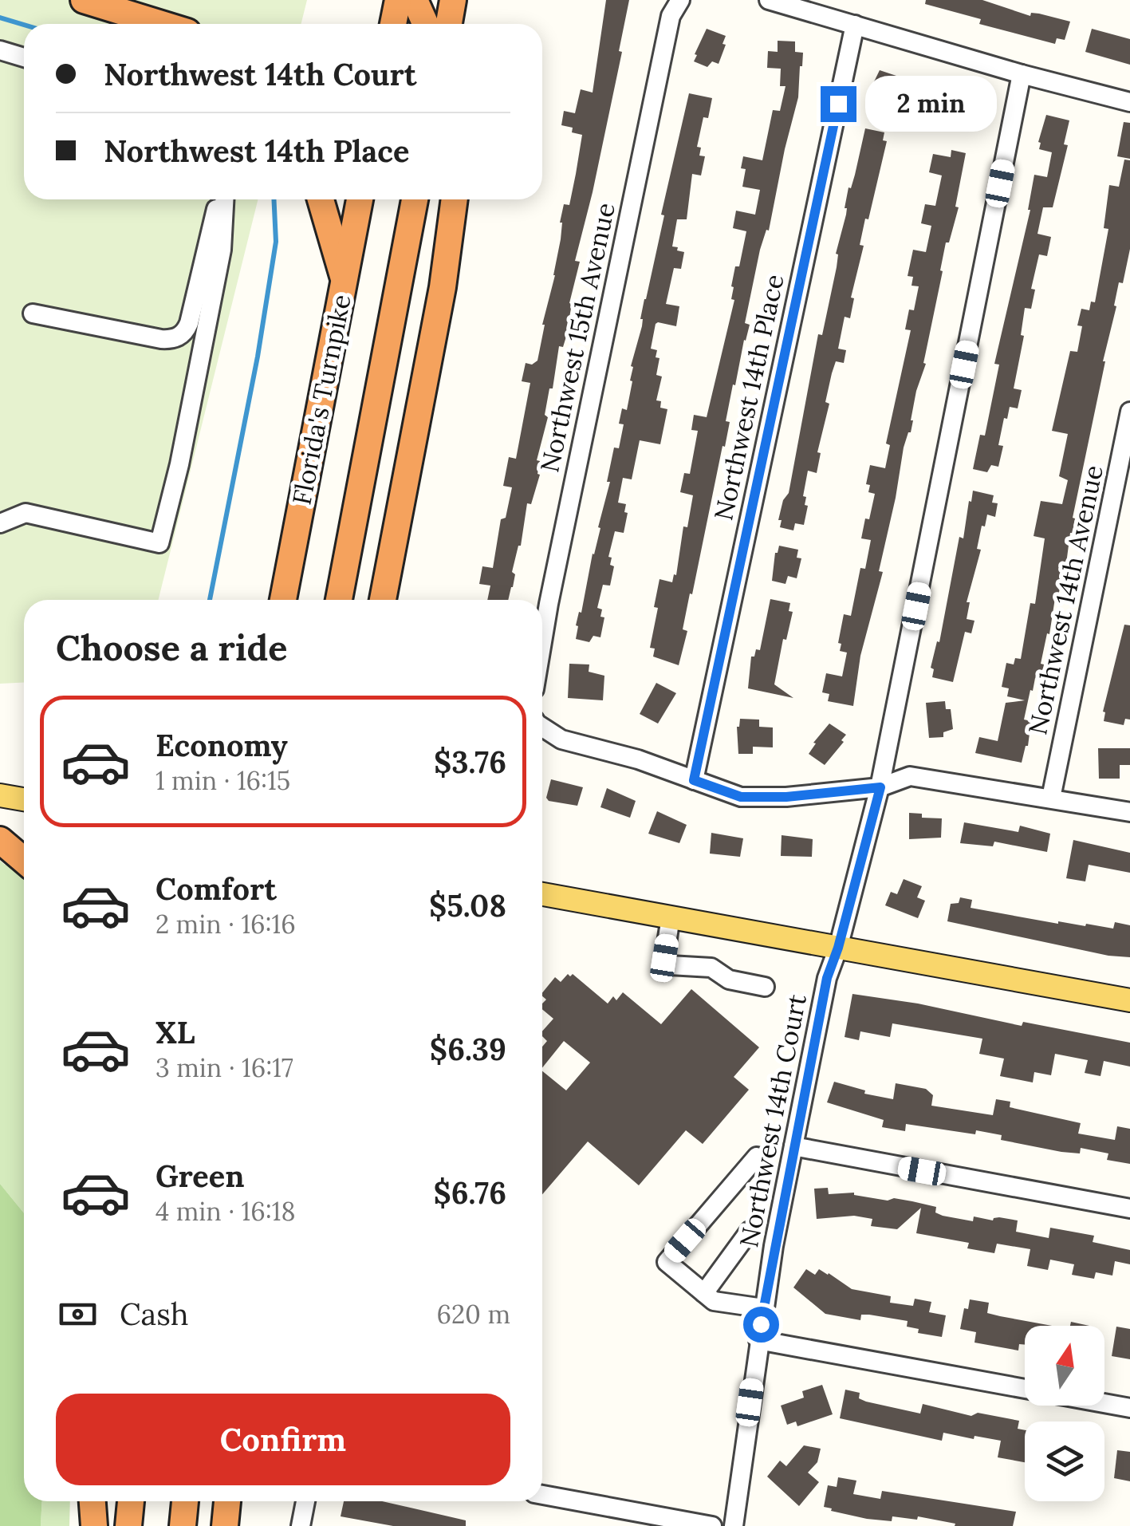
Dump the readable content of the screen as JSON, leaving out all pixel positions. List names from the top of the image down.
{
  "streets": {
    "highway": ["Florida's Turnpike"],
    "street": [
      "Northwest 15th Avenue",
      "Northwest 14th Place",
      "Northwest 14th Avenue",
      "Northwest 14th Court"
    ]
  },
  "north": "top",
  "page": {
    "banner": ["Northwest 14th Court", "Northwest 14th Place"],
    "bubble": "2 min",
    "heading": "Choose a ride",
    "list": [
      {
        "name": "Economy",
        "note": "1 min · 16:15",
        "value": "$3.76"
      },
      {
        "name": "Comfort",
        "note": "2 min · 16:16",
        "value": "$5.08"
      },
      {
        "name": "XL",
        "note": "3 min · 16:17",
        "value": "$6.39"
      },
      {
        "name": "Green",
        "note": "4 min · 16:18",
        "value": "$6.76"
      }
    ],
    "pay": ["Cash", "620 m"],
    "buttons": "Confirm"
  }
}
